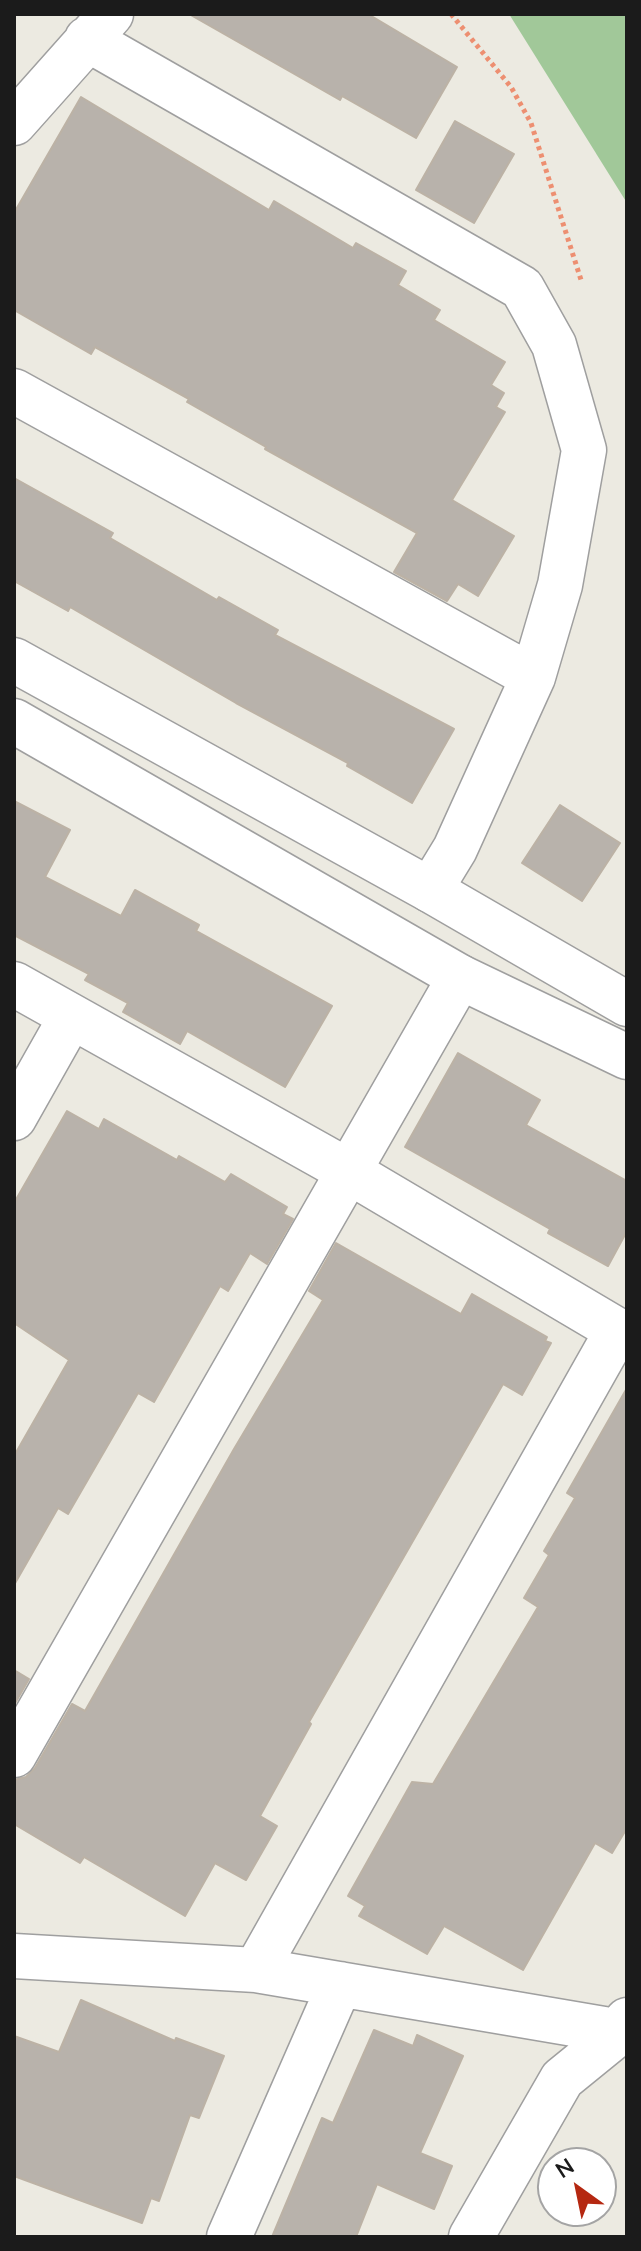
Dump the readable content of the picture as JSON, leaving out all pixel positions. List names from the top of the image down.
{
  "north": "top left"
}
